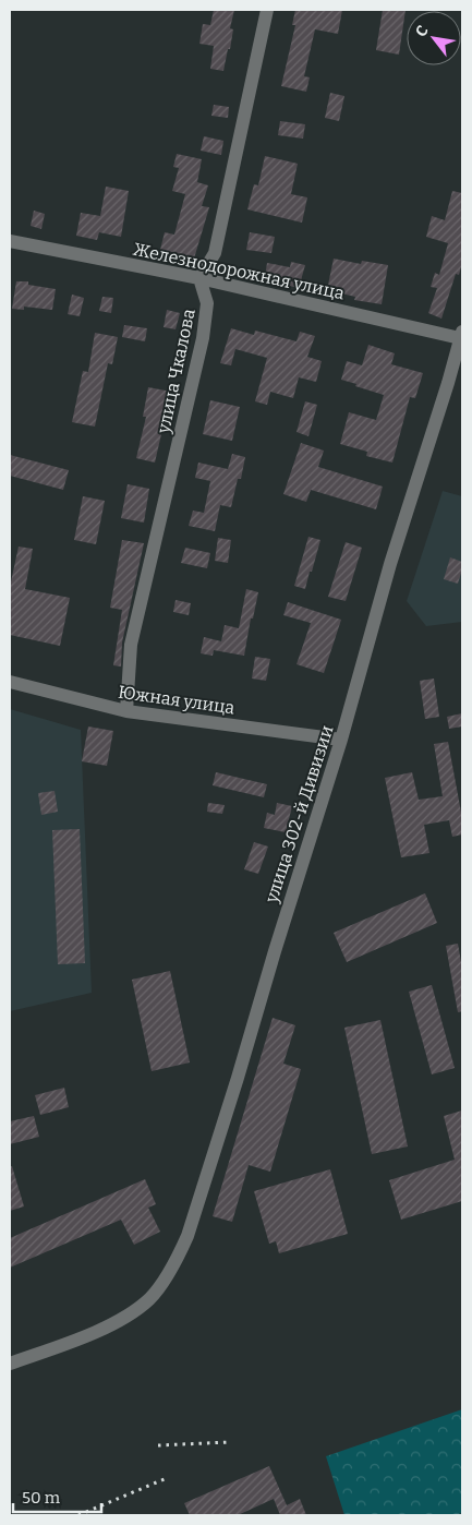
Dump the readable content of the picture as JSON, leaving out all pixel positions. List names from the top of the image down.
{
  "streets": {
    "street": [
      "Железнодорожная улица",
      "улица Чкалова",
      "Южная улица",
      "улица 302-й Дивизии"
    ]
  },
  "crossings": [
    ["Железнодорожная улица", "улица Чкалова"],
    ["Железнодорожная улица", "улица 302-й Дивизии"],
    ["улица Чкалова", "Южная улица"],
    ["Южная улица", "улица 302-й Дивизии"]
  ],
  "scale_bar": "50 m",
  "north": "top left"
}
